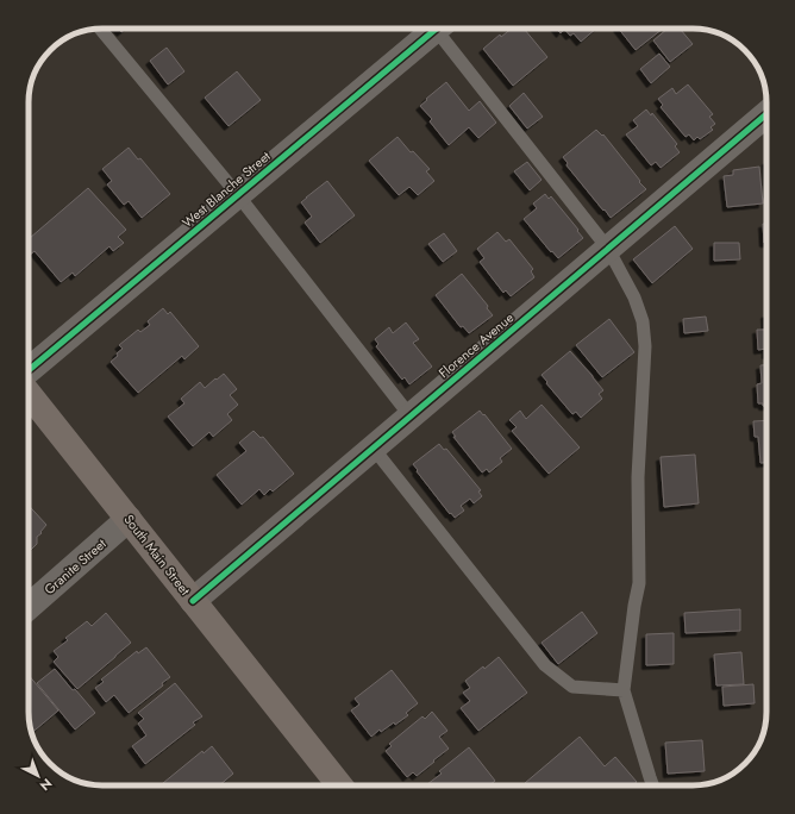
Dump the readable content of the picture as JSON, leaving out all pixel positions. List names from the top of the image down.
{
  "streets": {
    "highway": ["South Main Street"],
    "street": ["West Blanche Street", "Florence Avenue", "Granite Street"]
  },
  "crossings": [
    ["Florence Avenue", "South Main Street"],
    ["South Main Street", "Granite Street"]
  ],
  "north": "bottom right"
}
